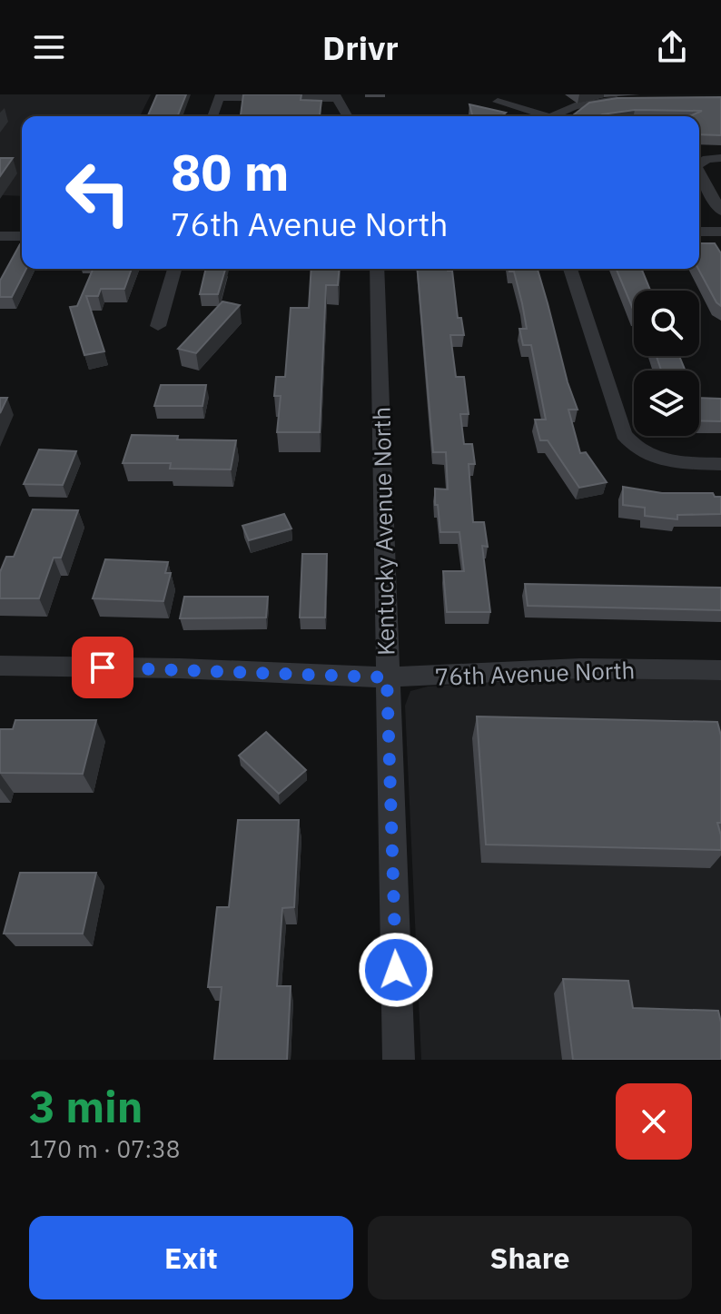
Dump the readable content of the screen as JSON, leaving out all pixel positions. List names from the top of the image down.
{
  "streets": {
    "street": ["Kentucky Avenue North", "76th Avenue North"]
  },
  "crossings": [
    ["Kentucky Avenue North", "76th Avenue North"]
  ],
  "page": {
    "header": "Drivr",
    "turn": ["80 m", "76th Avenue North"],
    "heading": ["3 min", "170 m · 07:38"],
    "buttons": ["Exit", "Share"]
  }
}
